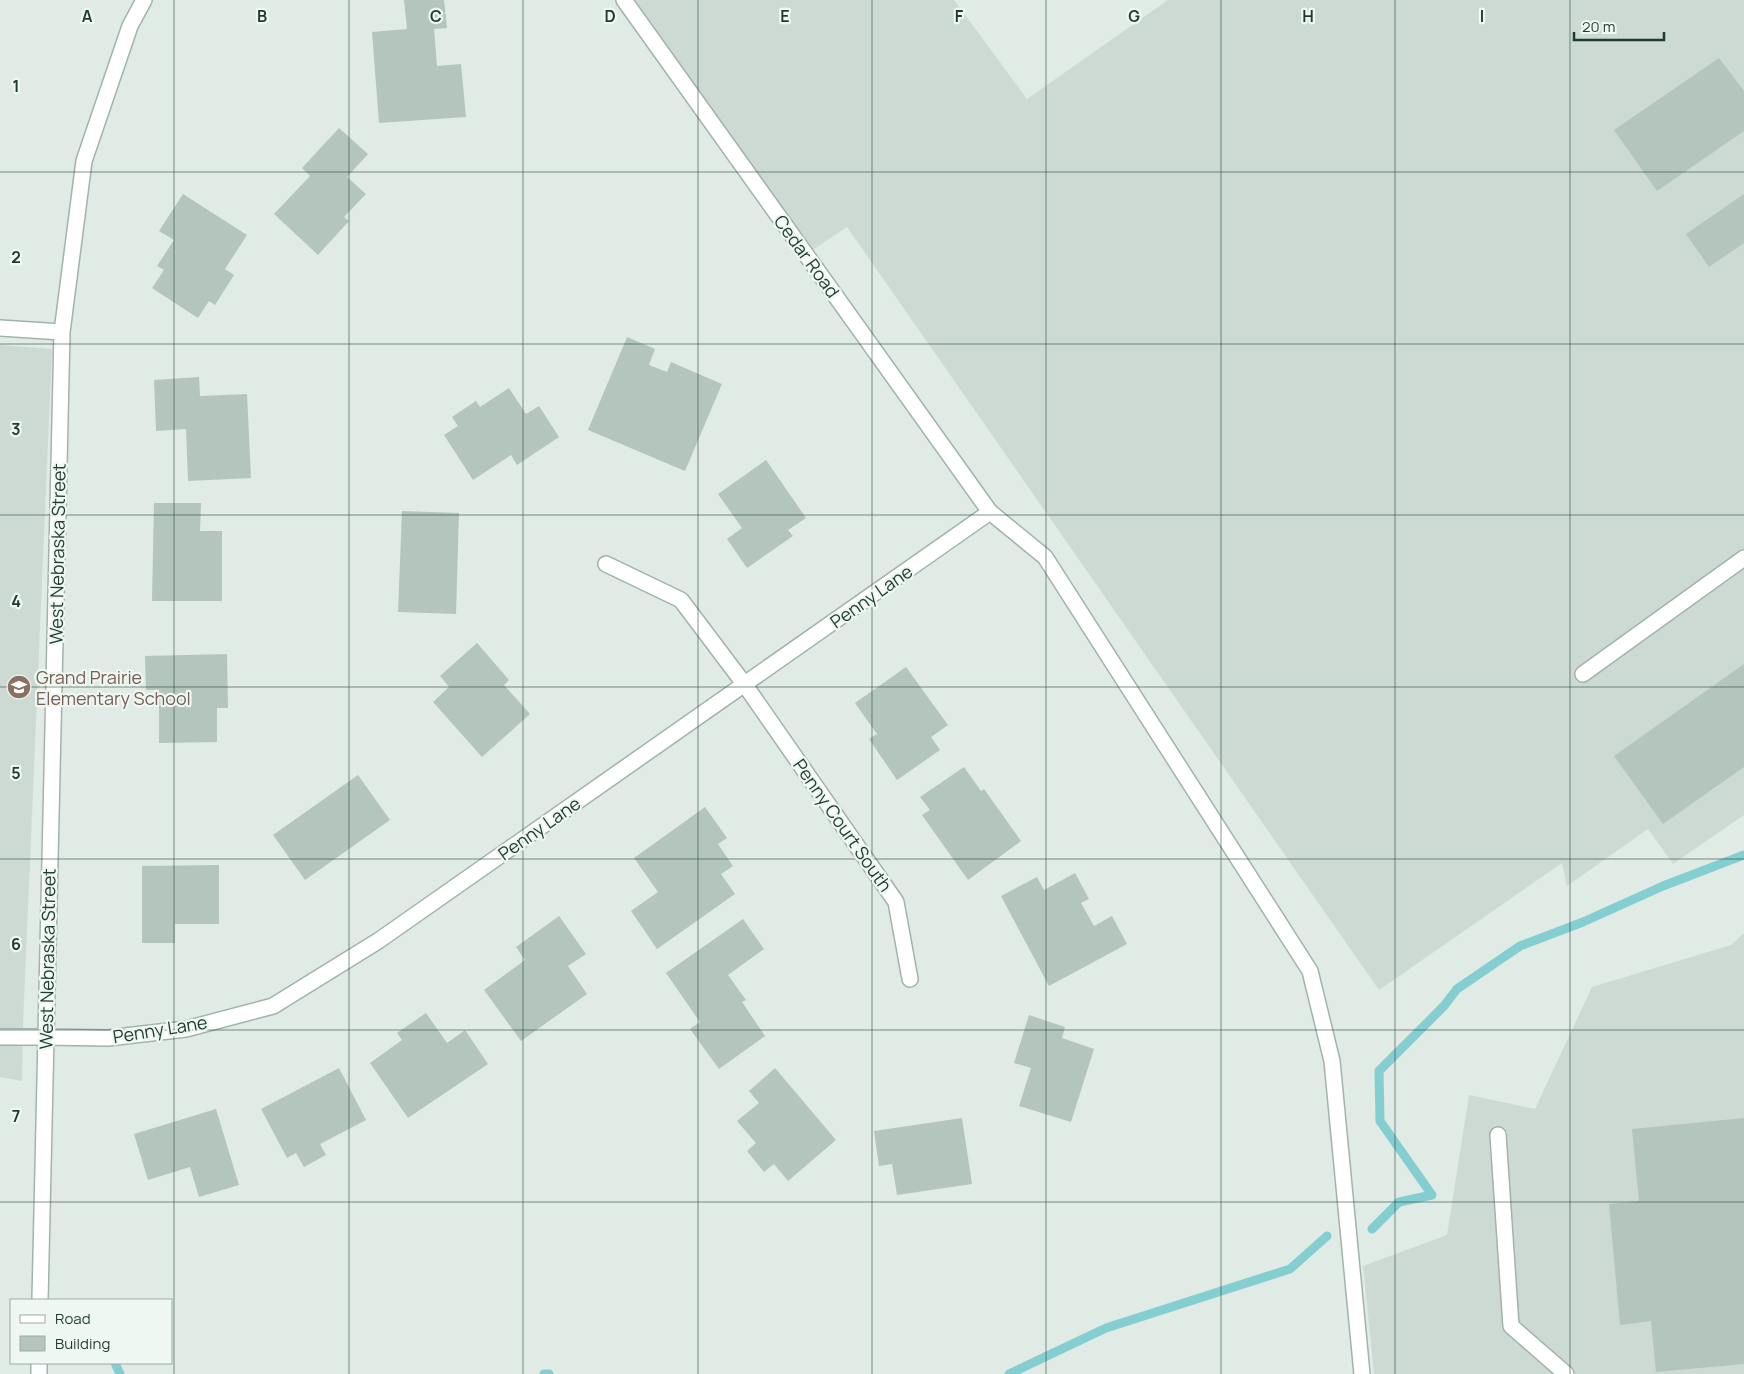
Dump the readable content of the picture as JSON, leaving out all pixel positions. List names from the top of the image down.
{
  "streets": {
    "street": [
      "Cedar Road",
      "West Nebraska Street",
      "Penny Lane",
      "Penny Court South"
    ]
  },
  "crossings": [
    ["Cedar Road", "Penny Lane"],
    ["West Nebraska Street", "Penny Lane"],
    ["Penny Lane", "Penny Court South"]
  ],
  "places": {
    "school or university": ["Grand Prairie Elementary School"]
  },
  "legend": ["Road", "Building"],
  "scale_bar": "20 m",
  "grid": {
    "columns": [
      "A",
      "B",
      "C",
      "D",
      "E",
      "F",
      "G",
      "H",
      "I"
    ],
    "rows": [
      "1",
      "2",
      "3",
      "4",
      "5",
      "6",
      "7"
    ]
  }
}
